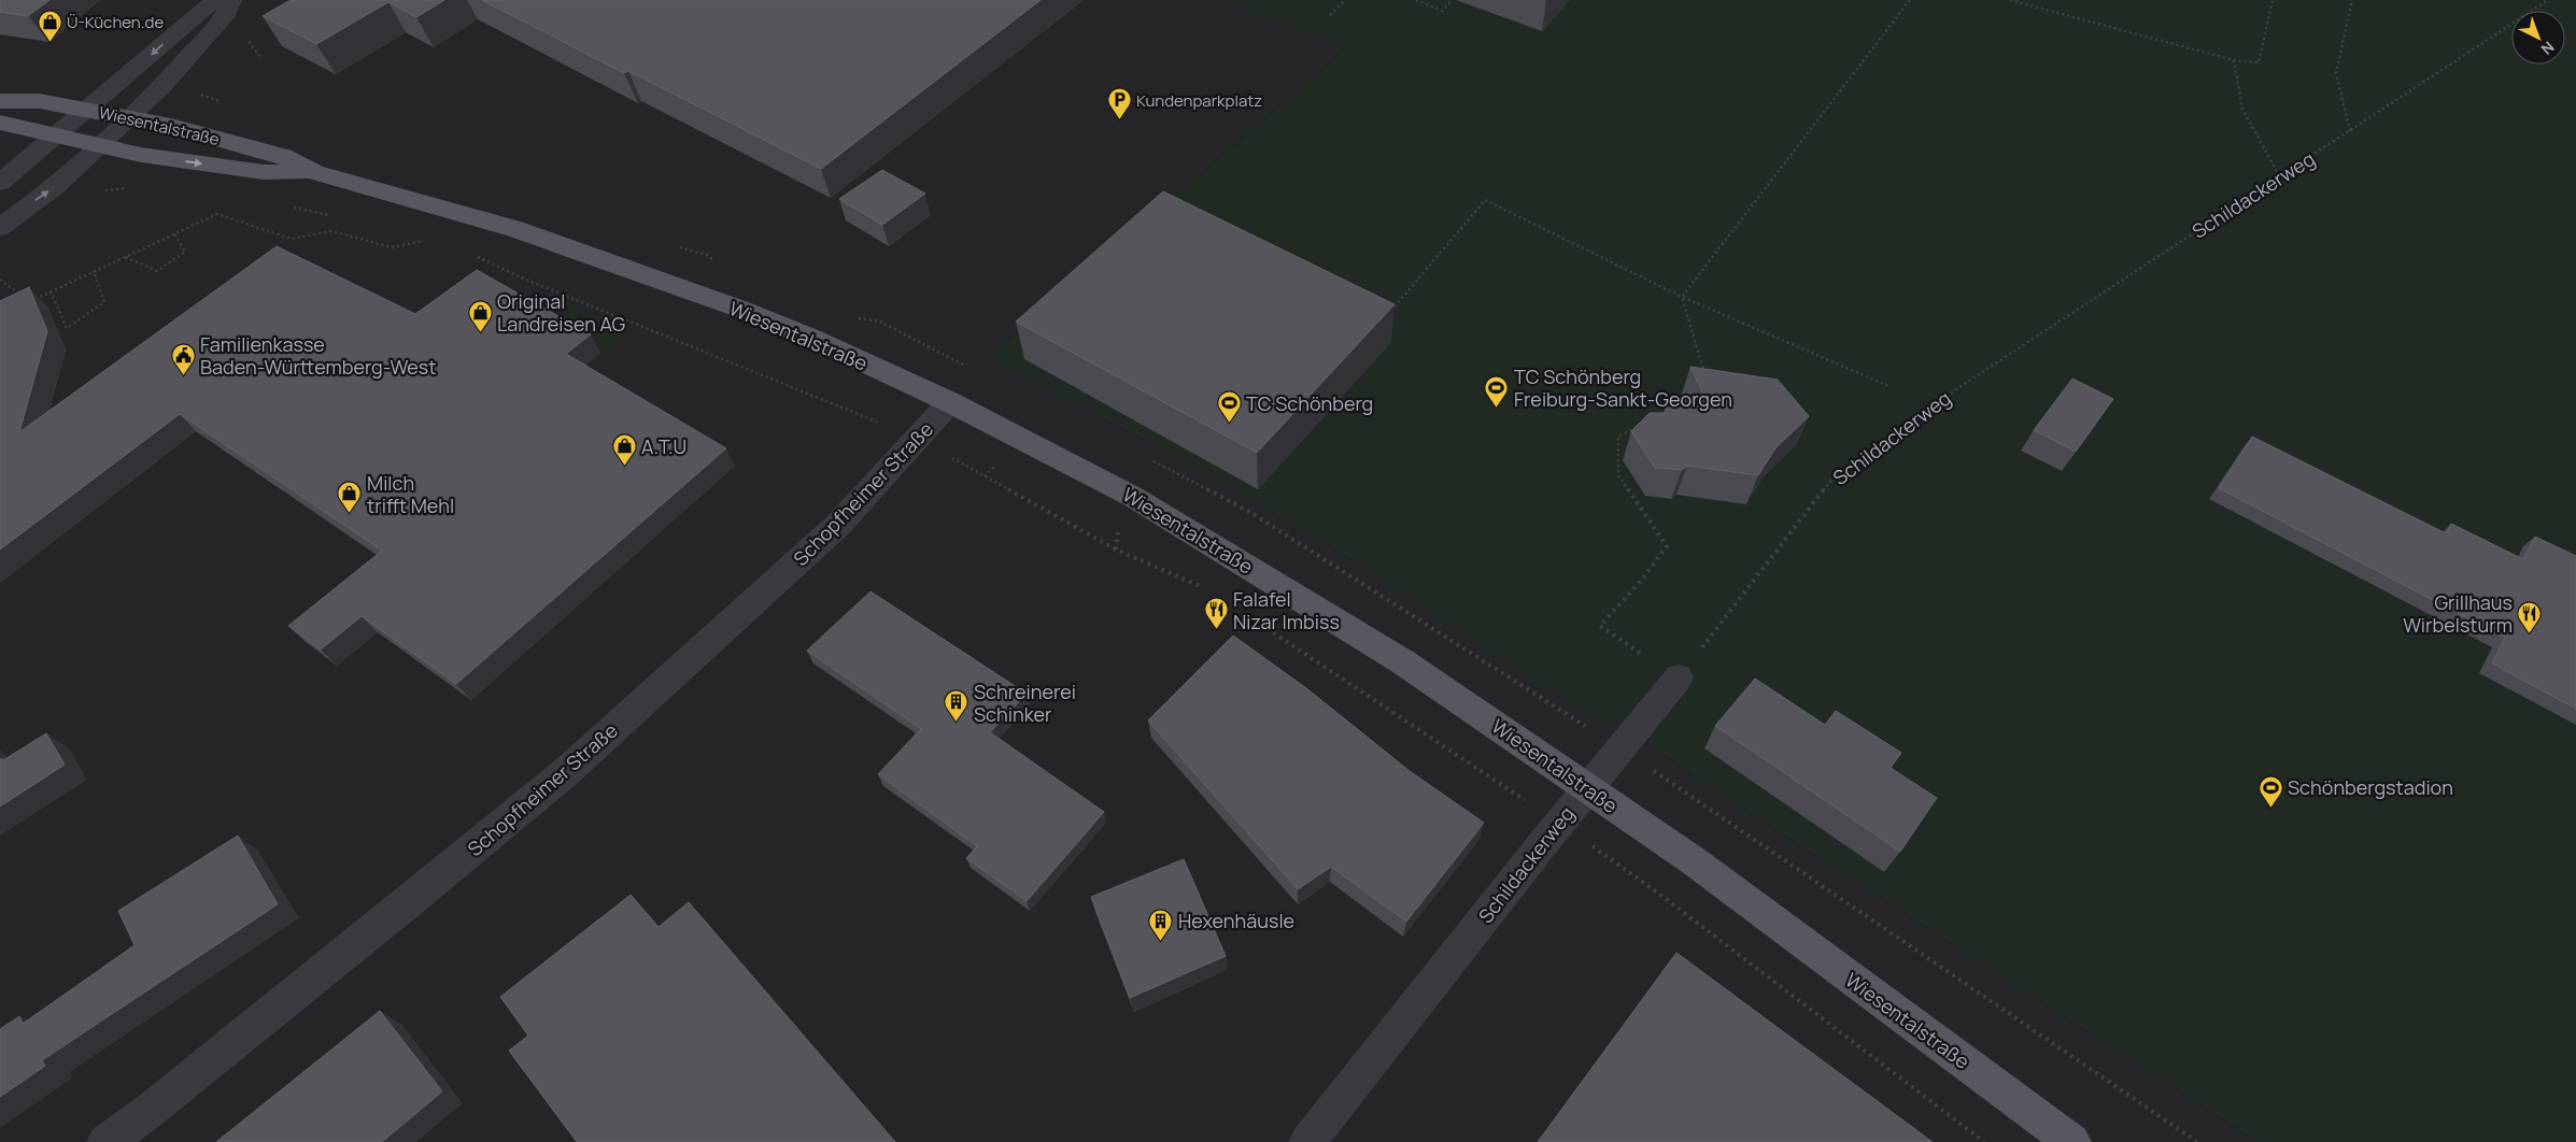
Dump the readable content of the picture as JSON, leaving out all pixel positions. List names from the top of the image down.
{
  "streets": {
    "main road": ["Wiesentalstraße"],
    "street": ["Schildackerweg", "Schopfheimer Straße"]
  },
  "crossings": [
    ["Wiesentalstraße", "Schildackerweg"],
    ["Wiesentalstraße", "Schopfheimer Straße"]
  ],
  "places": {
    "shop": [
      "Ü-Küchen.de",
      "Original Landreisen AG",
      "A.T.U",
      "Milch trifft Mehl"
    ],
    "parking": ["Kundenparkplatz"],
    "public building": ["Familienkasse Baden-Württemberg-West"],
    "sports": ["TC Schönberg Freiburg-Sankt-Georgen", "TC Schönberg", "Schönbergstadion"],
    "restaurant": ["Falafel Nizar Imbiss", "Grillhaus Wirbelsturm"],
    "building": ["Schreinerei Schinker", "Hexenhäusle"]
  },
  "north": "bottom right"
}
